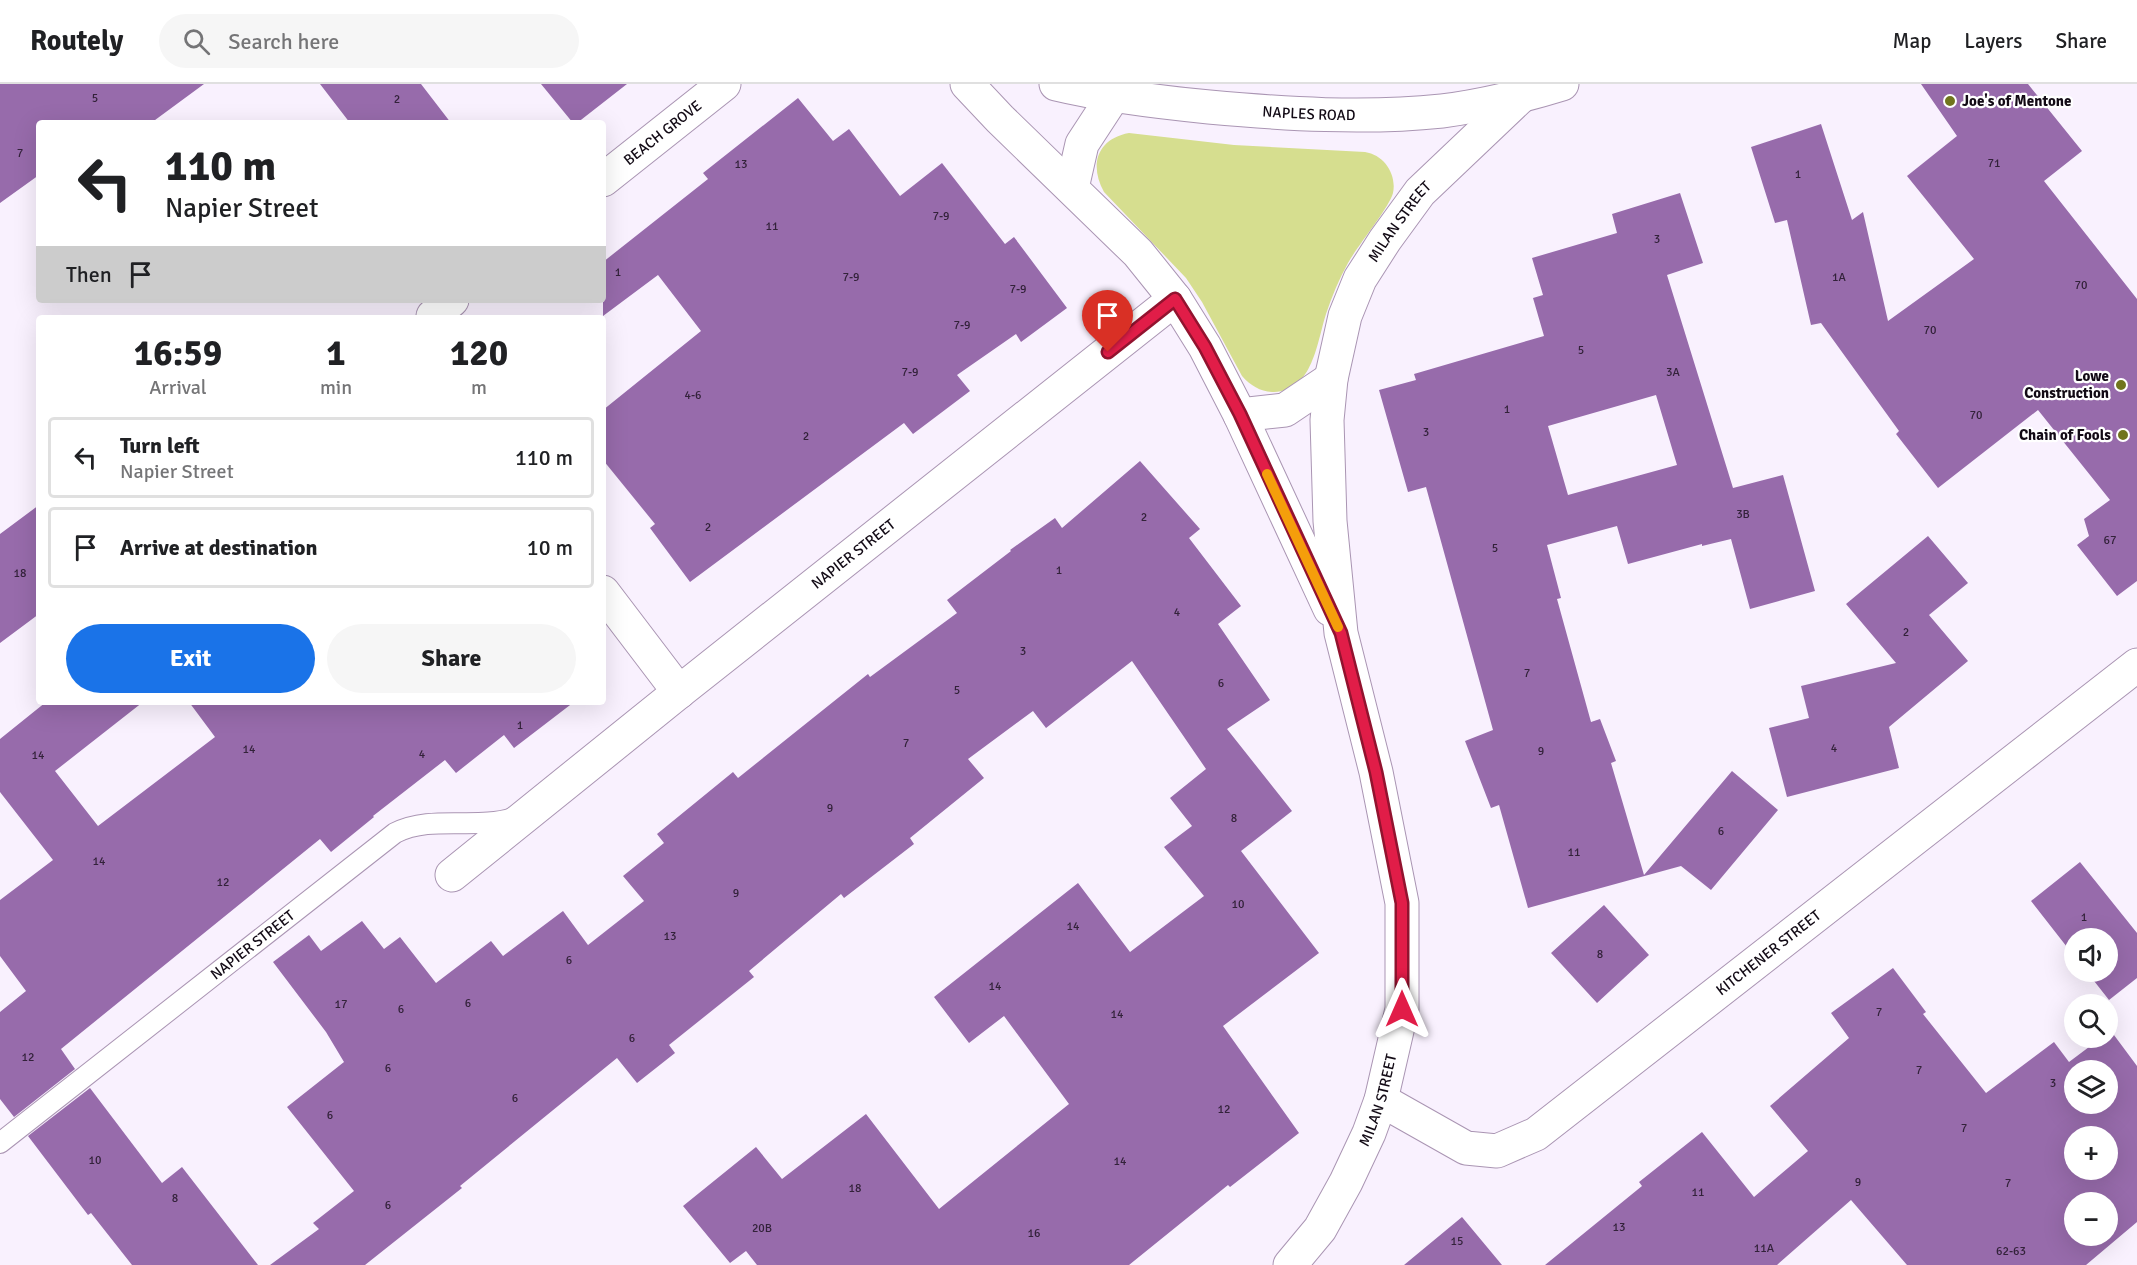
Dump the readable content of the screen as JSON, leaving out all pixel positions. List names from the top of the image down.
{
  "streets": {
    "street": [
      "NAPLES ROAD",
      "BEACH GROVE",
      "MILAN STREET",
      "NAPIER STREET",
      "KITCHENER STREET"
    ]
  },
  "crossings": [
    ["NAPLES ROAD", "MILAN STREET"],
    ["MILAN STREET", "NAPIER STREET"],
    ["MILAN STREET", "KITCHENER STREET"]
  ],
  "places": ["Joe's of Mentone", "Lowe Construction", "Chain of Fools"],
  "house_numbers": [
    "5",
    "2",
    "7",
    "71",
    "13",
    "1",
    "7-9",
    "11",
    "3",
    "1",
    "7-9",
    "1A",
    "70",
    "7-9",
    "7-9",
    "70",
    "5",
    "7-9",
    "3A",
    "4-6",
    "1",
    "70",
    "3",
    "2",
    "3B",
    "2",
    "2",
    "67",
    "5",
    "1",
    "18",
    "4",
    "2",
    "3",
    "7",
    "6",
    "5",
    "1",
    "7",
    "4",
    "14",
    "9",
    "4",
    "14",
    "9",
    "8",
    "6",
    "11",
    "14",
    "12",
    "9",
    "10",
    "1",
    "14",
    "13",
    "8",
    "6",
    "14",
    "6",
    "17",
    "6",
    "7",
    "14",
    "6",
    "12",
    "6",
    "7",
    "3",
    "6",
    "12",
    "6",
    "7",
    "10",
    "14",
    "9",
    "7",
    "18",
    "11",
    "8",
    "6",
    "13",
    "20B",
    "16",
    "15",
    "11A",
    "62-63"
  ],
  "page": {
    "header": "Routely",
    "search": "Search here",
    "nav": ["Map", "Layers", "Share"],
    "turn": ["110 m", "Napier Street"],
    "then": "Then",
    "eta": [
      "16:59",
      "Arrival",
      "1",
      "min",
      "120",
      "m"
    ],
    "list": [
      {
        "name": "Turn left",
        "note": "Napier Street",
        "value": "110 m"
      },
      {
        "name": "Arrive at destination",
        "value": "10 m"
      }
    ],
    "buttons": ["Exit", "Share"],
    "map_buttons": ["+", "−"]
  }
}
